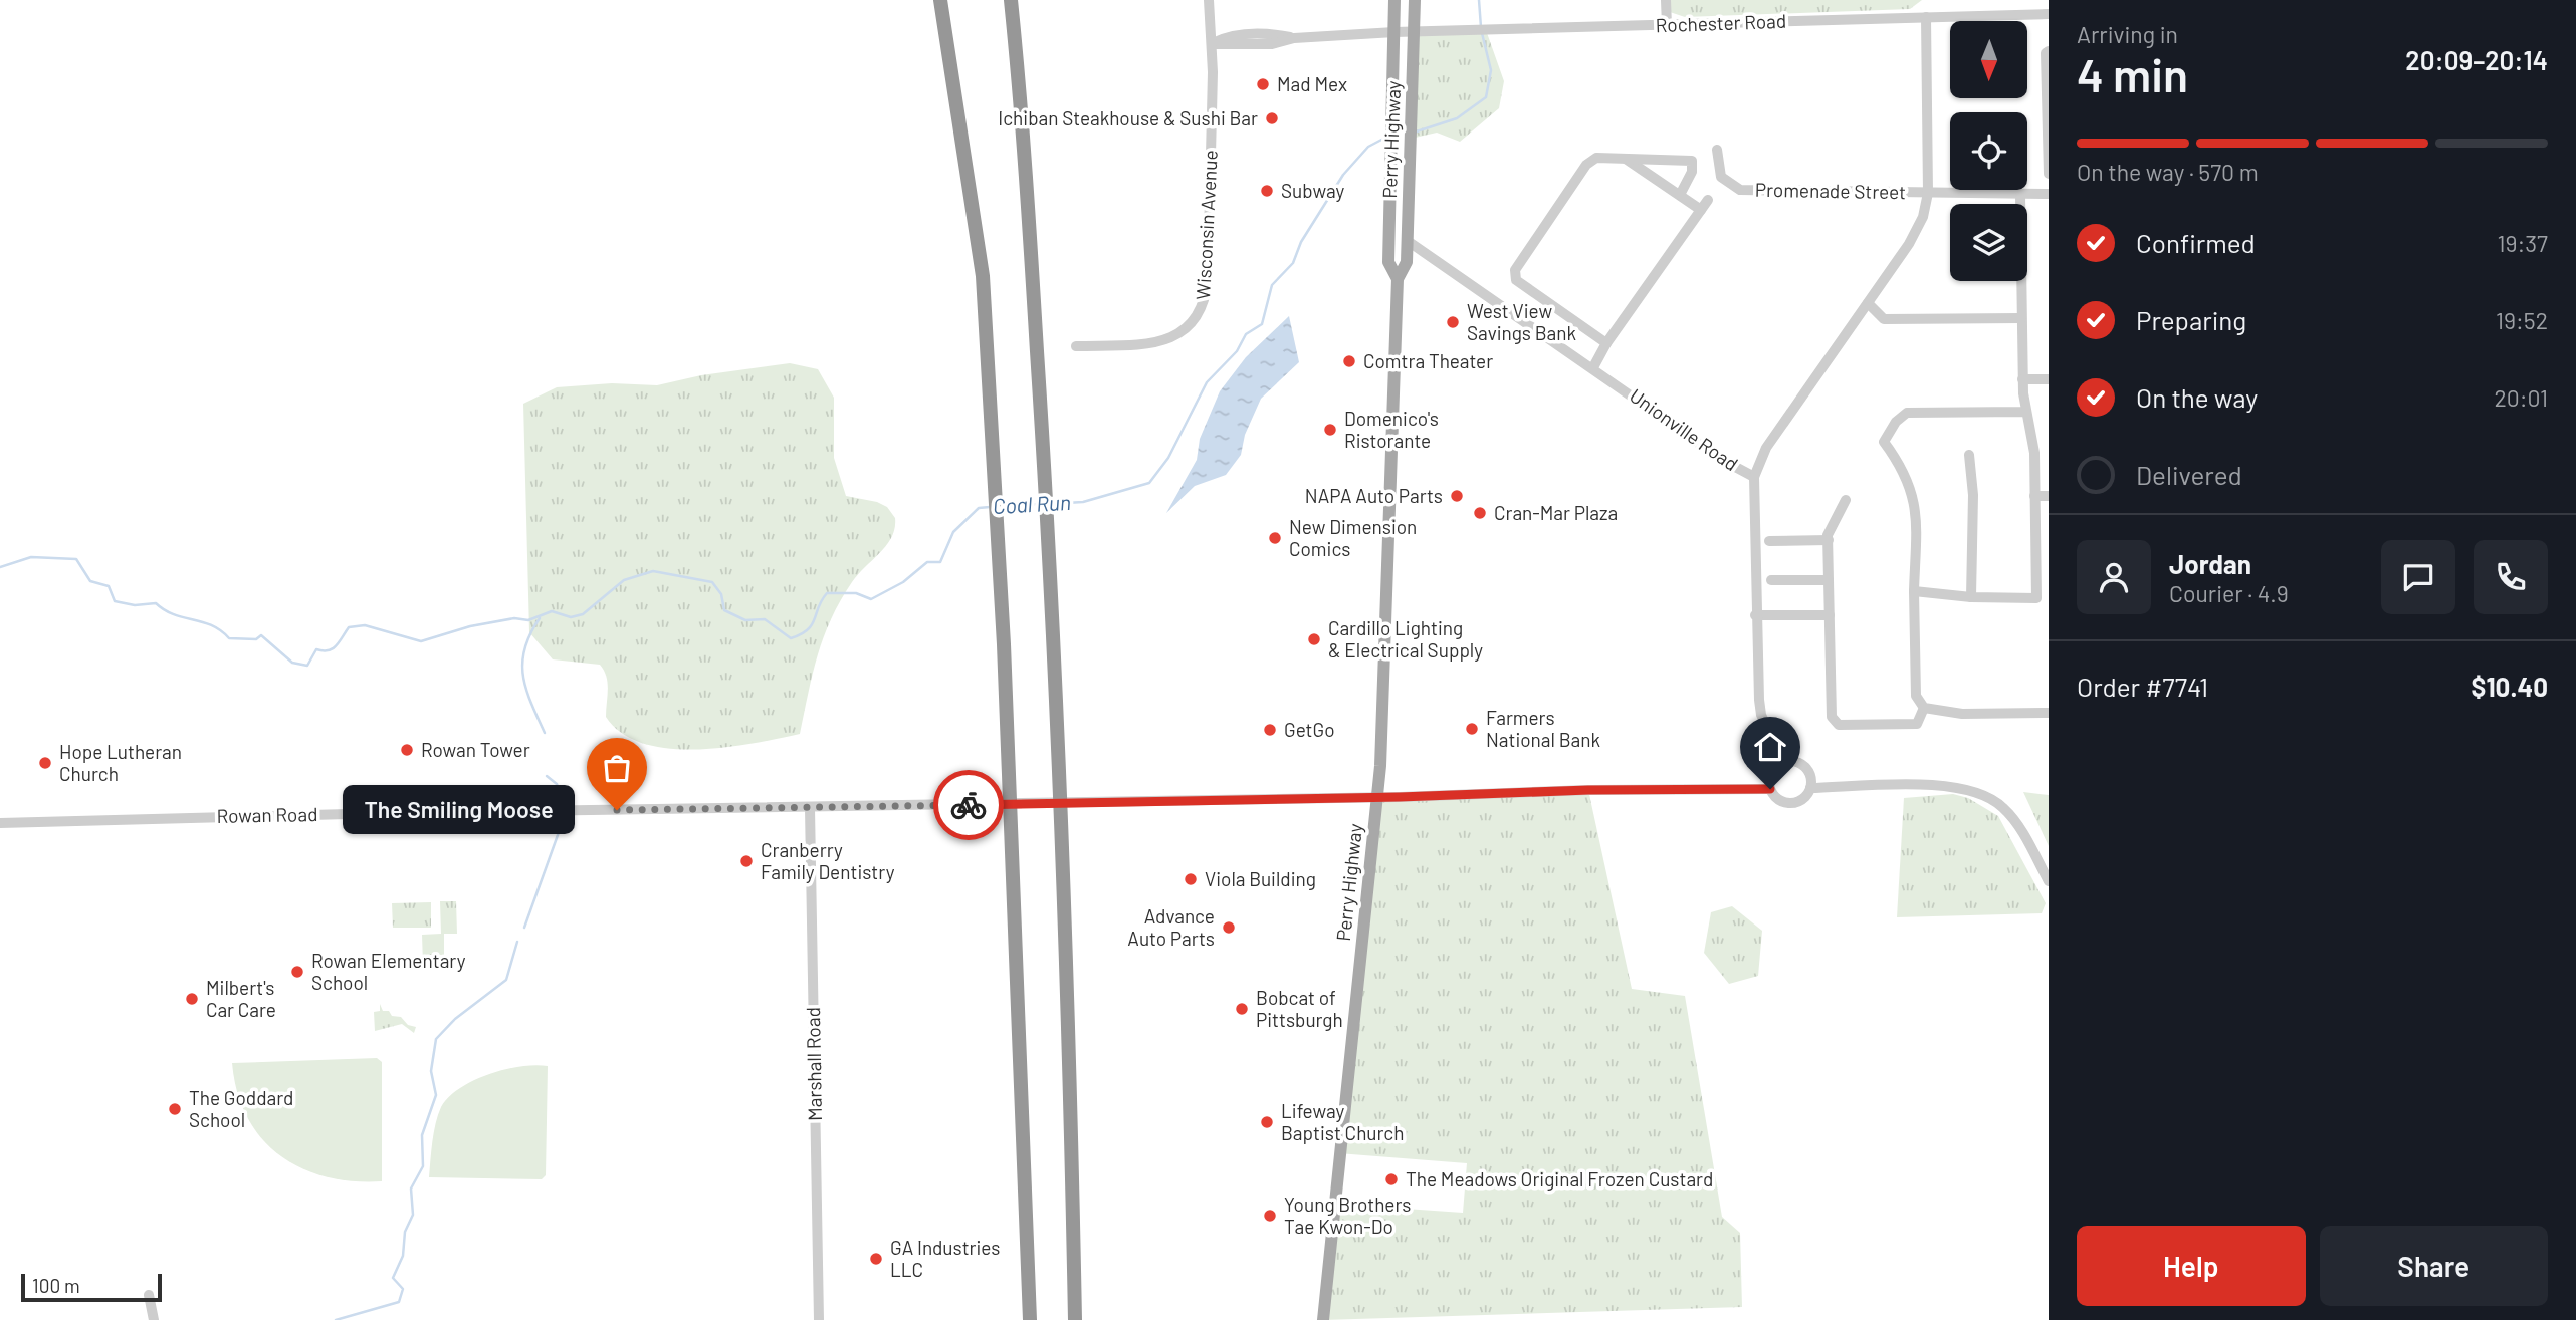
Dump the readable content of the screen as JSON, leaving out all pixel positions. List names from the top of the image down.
{
  "streets": {
    "main road": ["Perry Highway"],
    "street": [
      "Rochester Road",
      "Promenade Street",
      "Wisconsin Avenue",
      "Unionville Road",
      "Rowan Road",
      "Marshall Road"
    ]
  },
  "crossings": [
    ["Rochester Road", "Perry Highway"],
    ["Perry Highway", "Unionville Road"],
    ["Perry Highway", "Rowan Road"],
    ["Unionville Road", "Rowan Road"],
    ["Rowan Road", "Marshall Road"]
  ],
  "water": ["Coal Run"],
  "places": [
    "Mad Mex",
    "Ichiban Steakhouse & Sushi Bar",
    "Subway",
    "West View Savings Bank",
    "Comtra Theater",
    "Domenico's Ristorante",
    "NAPA Auto Parts",
    "Cran-Mar Plaza",
    "New Dimension Comics",
    "Cardillo Lighting & Electrical Supply",
    "Farmers National Bank",
    "GetGo",
    "Rowan Tower",
    "Hope Lutheran Church",
    "The Smiling Moose",
    "Cranberry Family Dentistry",
    "Viola Building",
    "Advance Auto Parts",
    "Rowan Elementary School",
    "Milbert's Car Care",
    "Bobcat of Pittsburgh",
    "The Goddard School",
    "Lifeway Baptist Church",
    "The Meadows Original Frozen Custard",
    "Young Brothers Tae Kwon-Do",
    "GA Industries LLC"
  ],
  "scale_bar": "100 m",
  "north": "bottom",
  "page": {
    "heading": ["4 min", "Arriving in", "20:09–20:14"],
    "panel": [
      "Jordan",
      "Courier · 4.9",
      "Order #7741",
      "$10.40"
    ],
    "bar": "On the way · 570 m",
    "list": [
      ["Confirmed", "19:37"],
      ["Preparing", "19:52"],
      ["On the way", "20:01"],
      "Delivered"
    ],
    "bubble": "The Smiling Moose",
    "buttons": ["Help", "Share"],
    "scale": "100 m"
  }
}
